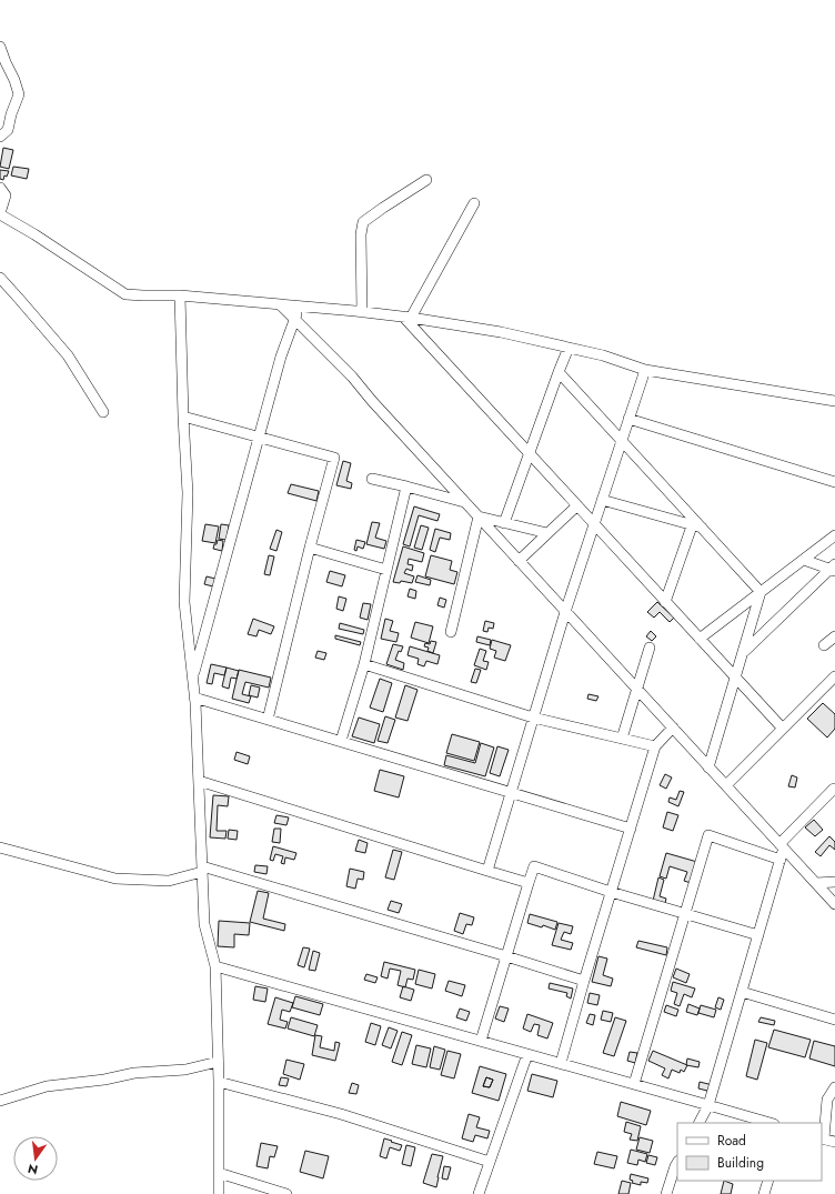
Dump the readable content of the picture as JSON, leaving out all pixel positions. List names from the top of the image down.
{
  "legend": ["Road", "Building"],
  "north": "bottom"
}
